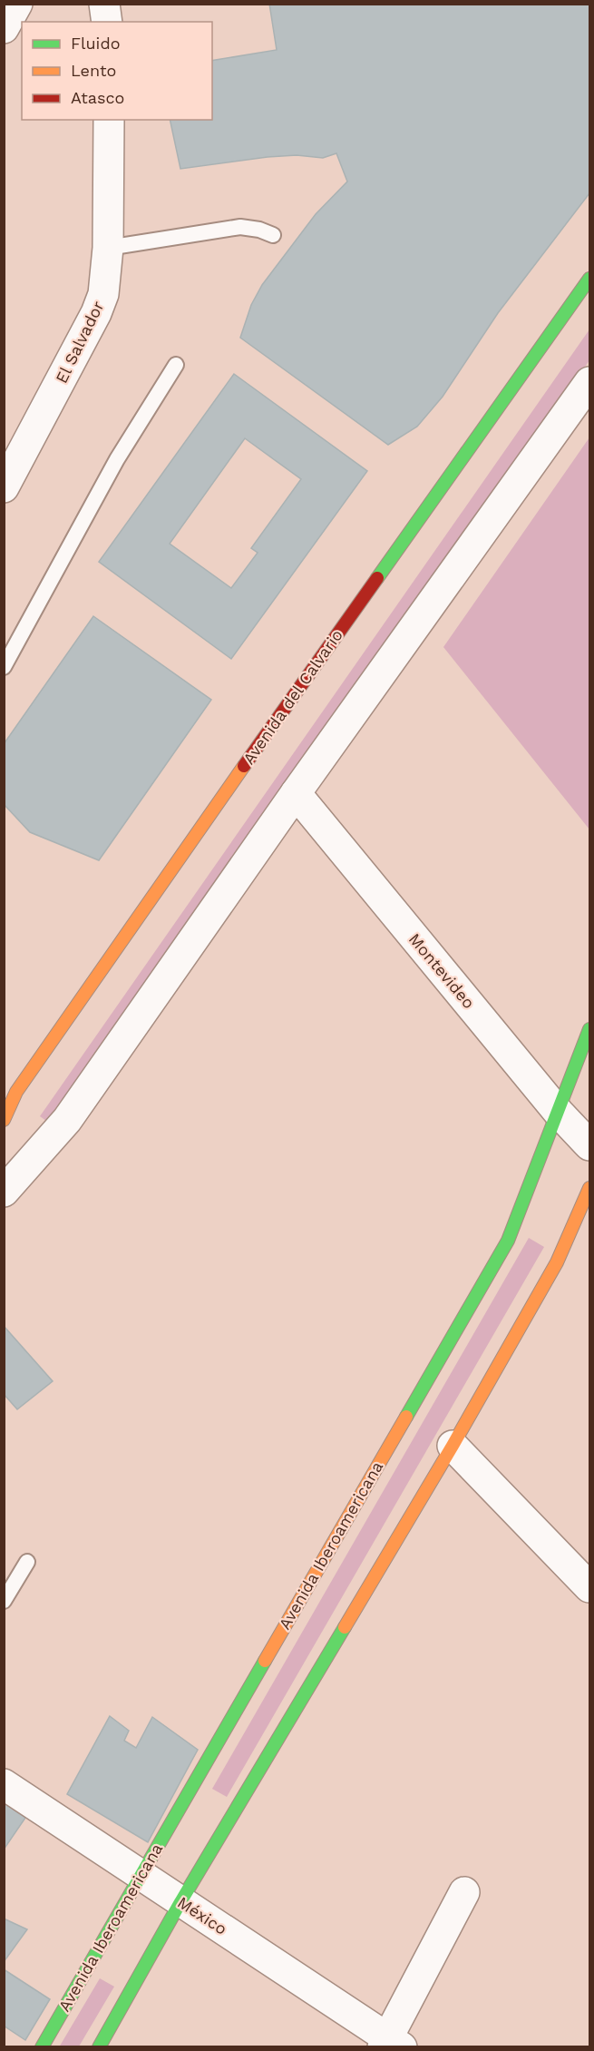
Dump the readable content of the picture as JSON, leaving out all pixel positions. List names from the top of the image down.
{
  "streets": {
    "street": [
      "El Salvador",
      "Avenida del Calvario",
      "Montevideo",
      "Avenida Iberoamericana",
      "México"
    ]
  },
  "crossings": [
    ["Montevideo", "Avenida Iberoamericana"],
    ["Avenida Iberoamericana", "México"]
  ],
  "legend": ["Fluido", "Lento", "Atasco"]
}
